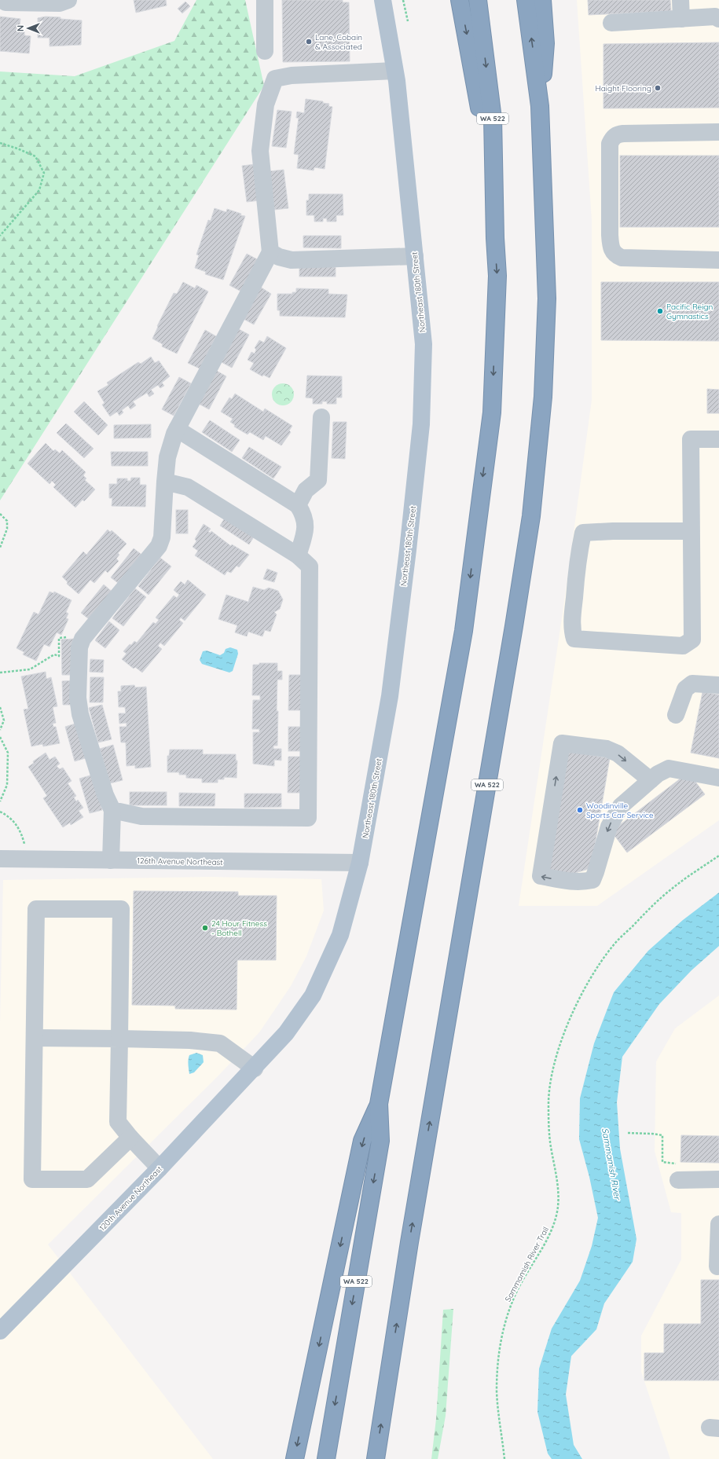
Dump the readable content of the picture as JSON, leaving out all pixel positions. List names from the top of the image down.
{
  "streets": {
    "highway": ["WA 522"],
    "main road": ["Northeast 180th Street", "120th Avenue Northeast"],
    "street": ["126th Avenue Northeast"],
    "path": ["Sammamish River Trail"]
  },
  "crossings": [
    ["Northeast 180th Street", "126th Avenue Northeast"],
    ["Northeast 180th Street", "120th Avenue Northeast"]
  ],
  "water": ["Sammamish River"],
  "places": [
    "Lane, Cobain & Associated",
    "Haight Flooring",
    "Pacific Reign Gymnastics",
    "Woodinville Sports Car Service",
    "24 Hour Fitness - Bothell"
  ],
  "north": "left"
}
